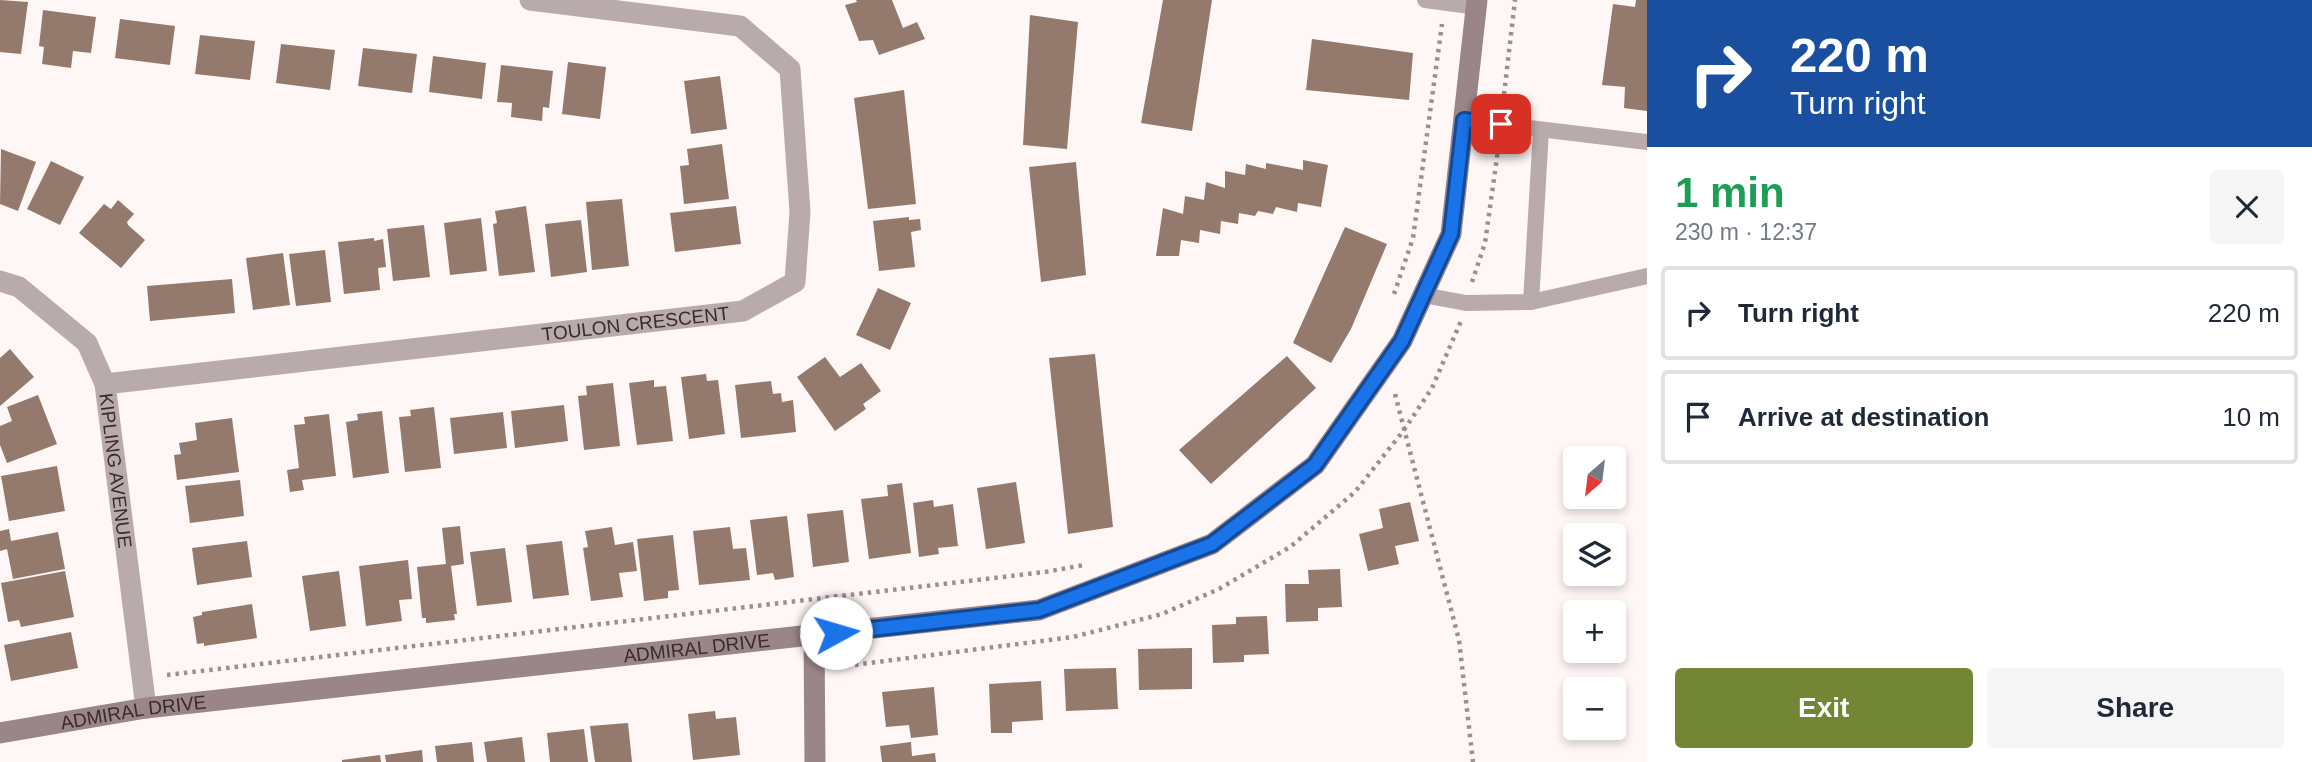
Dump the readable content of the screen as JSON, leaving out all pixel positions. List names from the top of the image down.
{
  "streets": {
    "street": ["TOULON CRESCENT", "KIPLING AVENUE", "ADMIRAL DRIVE"]
  },
  "crossings": [
    ["TOULON CRESCENT", "KIPLING AVENUE"],
    ["KIPLING AVENUE", "ADMIRAL DRIVE"]
  ],
  "north": "bottom left",
  "page": {
    "turn": ["220 m", "Turn right"],
    "heading": ["1 min", "230 m · 12:37"],
    "list": [
      {
        "name": "Turn right",
        "value": "220 m"
      },
      {
        "name": "Arrive at destination",
        "value": "10 m"
      }
    ],
    "map_buttons": ["+", "−"],
    "buttons": ["Exit", "Share"]
  }
}
